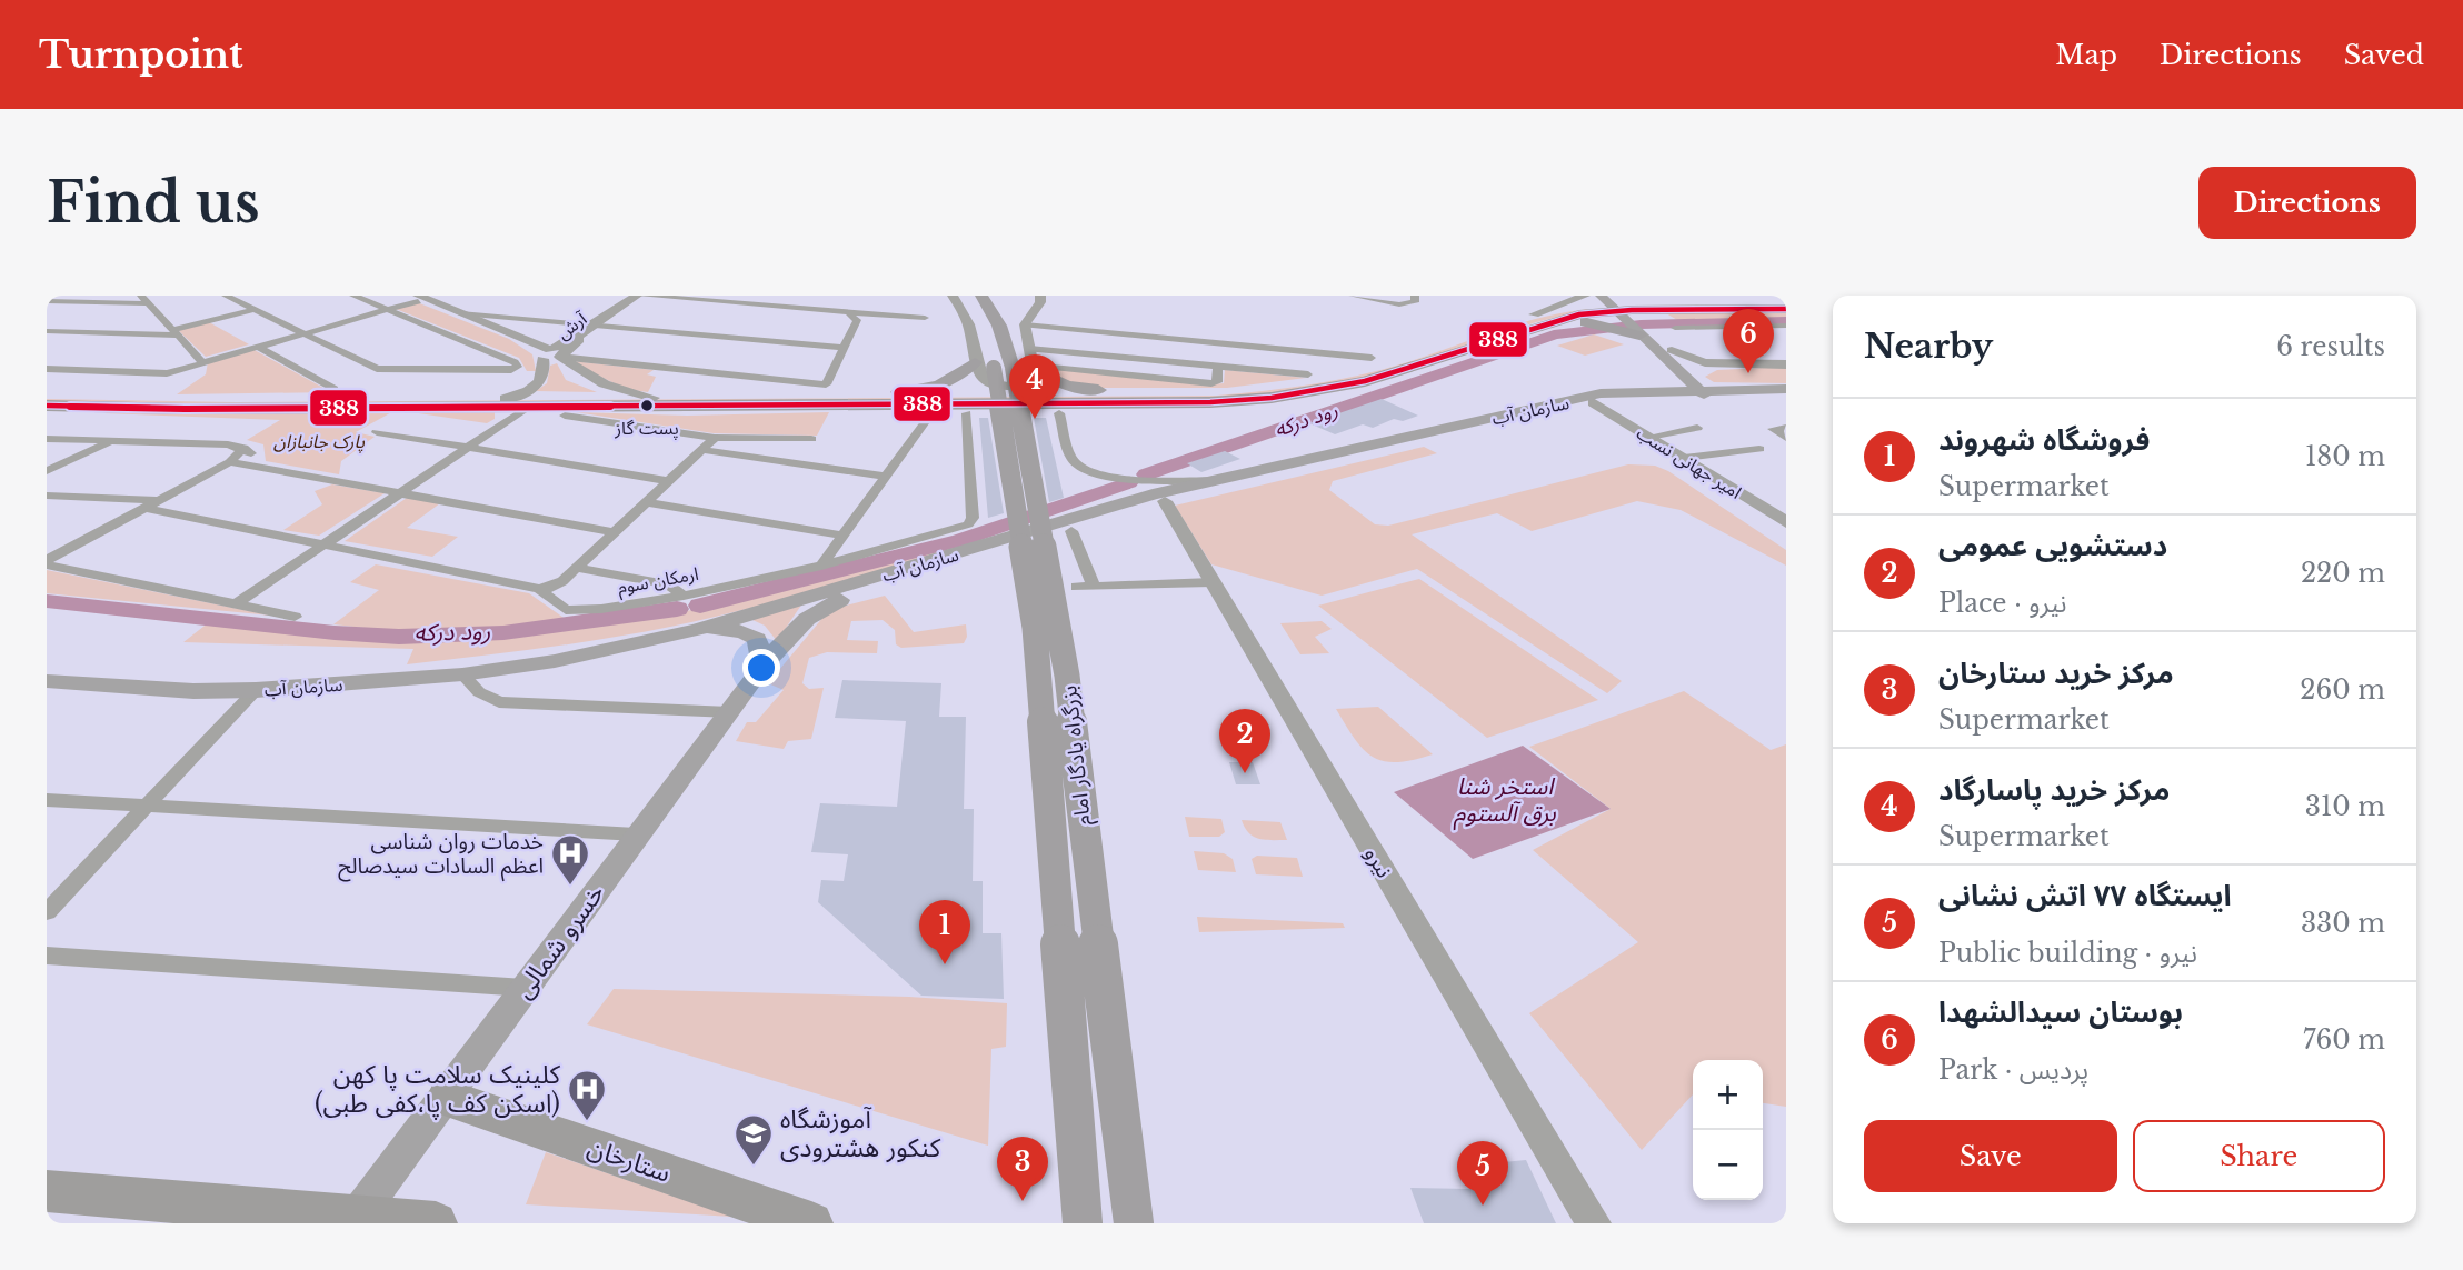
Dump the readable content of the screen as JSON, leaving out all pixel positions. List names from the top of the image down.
{
  "streets": {
    "highway": ["بزرگراه یادگار امام"],
    "main road": ["سازمان آب", "خسرو شمالی", "ستارخان"],
    "street": [
      "آرش",
      "امیر جهانی نسب",
      "ارمکان سوم",
      "نیرو"
    ]
  },
  "crossings": [
    ["سازمان آب", "امیر جهانی نسب"],
    ["سازمان آب", "نیرو"],
    ["سازمان آب", "خسرو شمالی"],
    ["خسرو شمالی", "ستارخان"]
  ],
  "water": ["رود درکه", "استخر شنا برق آلستوم"],
  "parks": ["پارک جانبازان"],
  "places": {
    "other": ["پست گاز"],
    "hospital": ["خدمات روان شناسی اعظم السادات سیدصالح", "کلینیک سلامت پا کهن (اسکن کف پا،کفی طبی)"],
    "school or university": ["آموزشگاه کنکور هشترودی"]
  },
  "lines": ["transit line 388"],
  "page": {
    "header": "Turnpoint",
    "nav": ["Map", "Directions", "Saved"],
    "buttons": [
      "Directions",
      ["Save", "Share"]
    ],
    "title": "Find us",
    "heading": ["Nearby", "6 results"],
    "pins": [
      "6",
      "4",
      "2",
      "1",
      "3",
      "5"
    ],
    "list": [
      {
        "mark": "1",
        "name": "فروشگاه شهروند",
        "note": "Supermarket",
        "value": "180 m"
      },
      {
        "mark": "2",
        "name": "دستشویی عمومی",
        "note": "Place · نیرو",
        "value": "220 m"
      },
      {
        "mark": "3",
        "name": "مرکز خرید ستارخان",
        "note": "Supermarket",
        "value": "260 m"
      },
      {
        "mark": "4",
        "name": "مرکز خرید پاسارگاد",
        "note": "Supermarket",
        "value": "310 m"
      },
      {
        "mark": "5",
        "name": "ایستگاه ۷۷ اتش نشانی",
        "note": "Public building · نیرو",
        "value": "330 m"
      },
      {
        "mark": "6",
        "name": "بوستان سیدالشهدا",
        "note": "Park · پردیس",
        "value": "760 m"
      }
    ],
    "map_buttons": ["+", "−"]
  }
}
